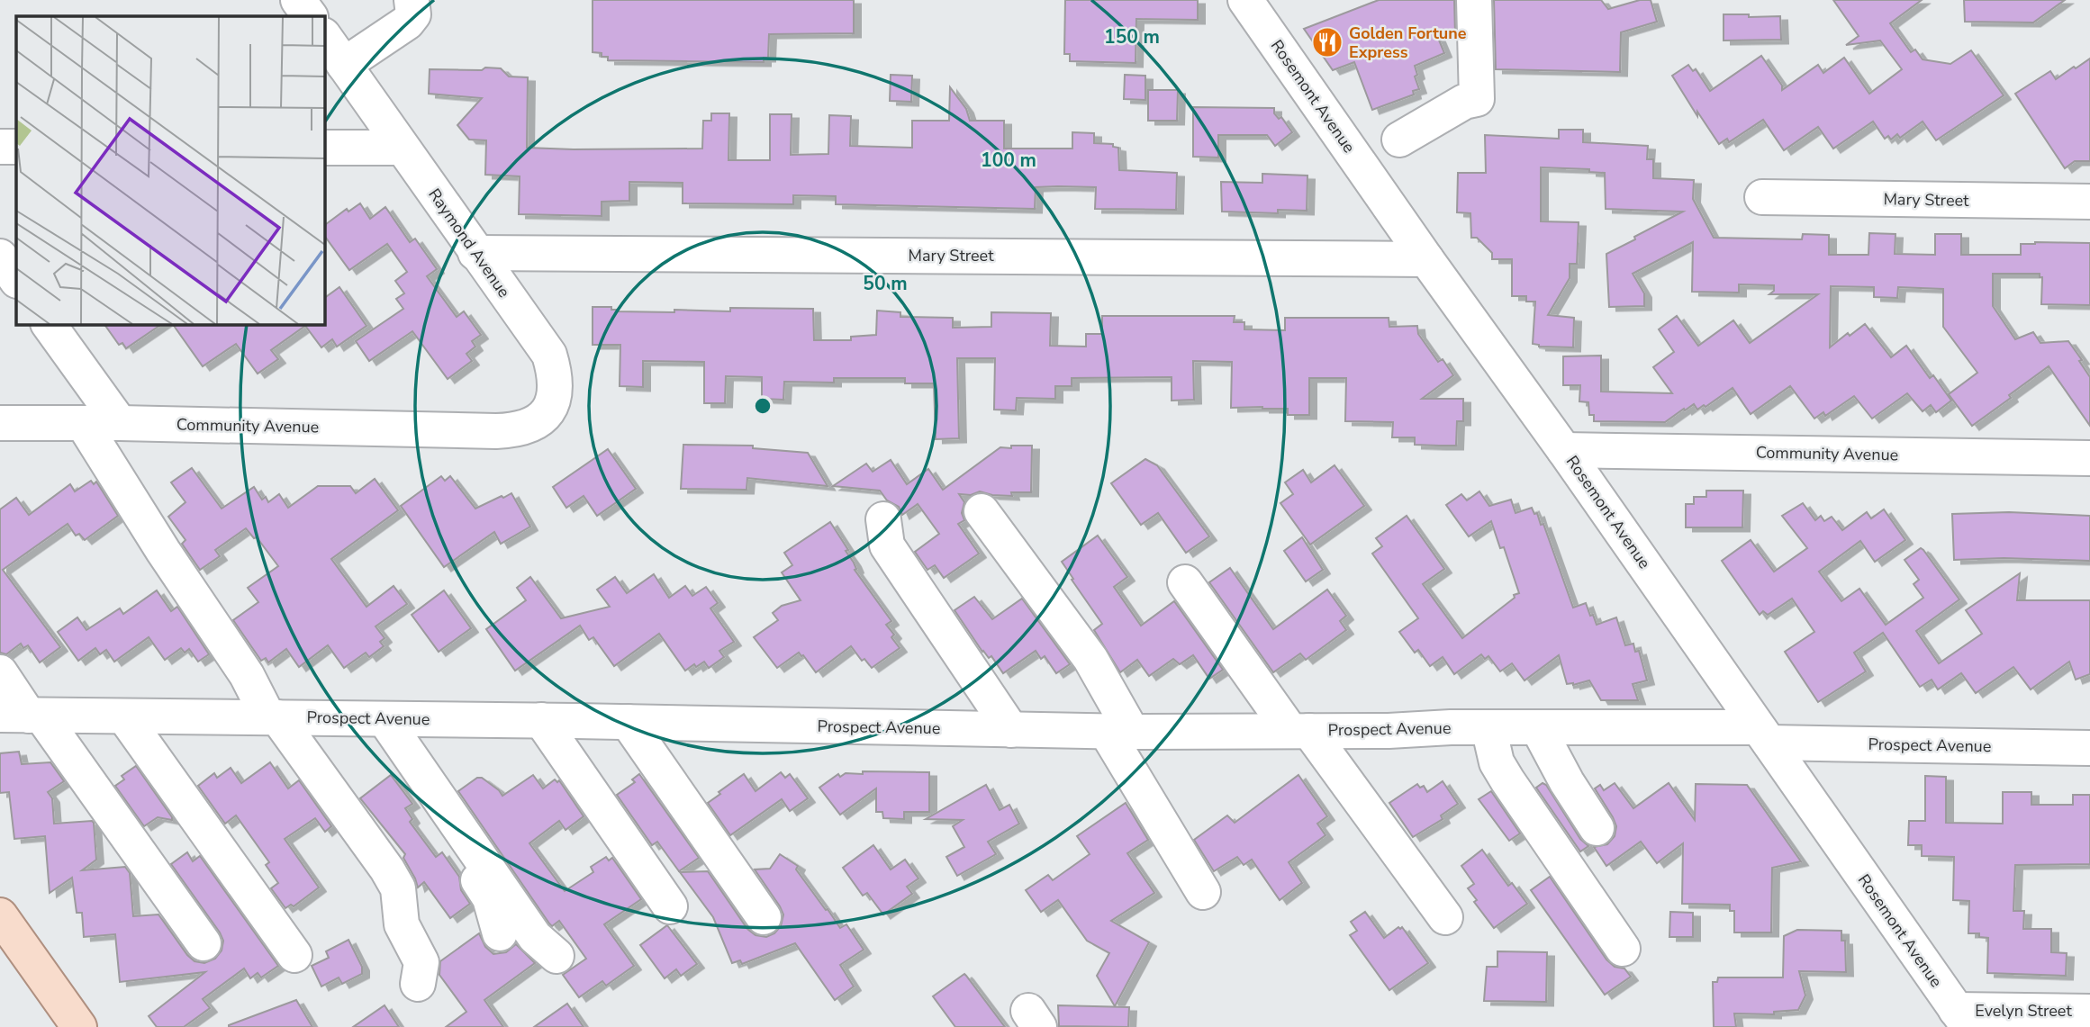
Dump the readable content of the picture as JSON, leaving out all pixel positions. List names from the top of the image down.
{
  "streets": {
    "street": [
      "Rosemont Avenue",
      "Mary Street",
      "Raymond Avenue",
      "Community Avenue",
      "Prospect Avenue",
      "Evelyn Street"
    ]
  },
  "crossings": [
    ["Rosemont Avenue", "Mary Street"],
    ["Rosemont Avenue", "Community Avenue"],
    ["Rosemont Avenue", "Prospect Avenue"],
    ["Rosemont Avenue", "Evelyn Street"],
    ["Mary Street", "Raymond Avenue"],
    ["Raymond Avenue", "Community Avenue"]
  ],
  "places": {
    "restaurant": ["Golden Fortune Express"]
  },
  "rings": ["150 m", "100 m", "50 m"]
}
